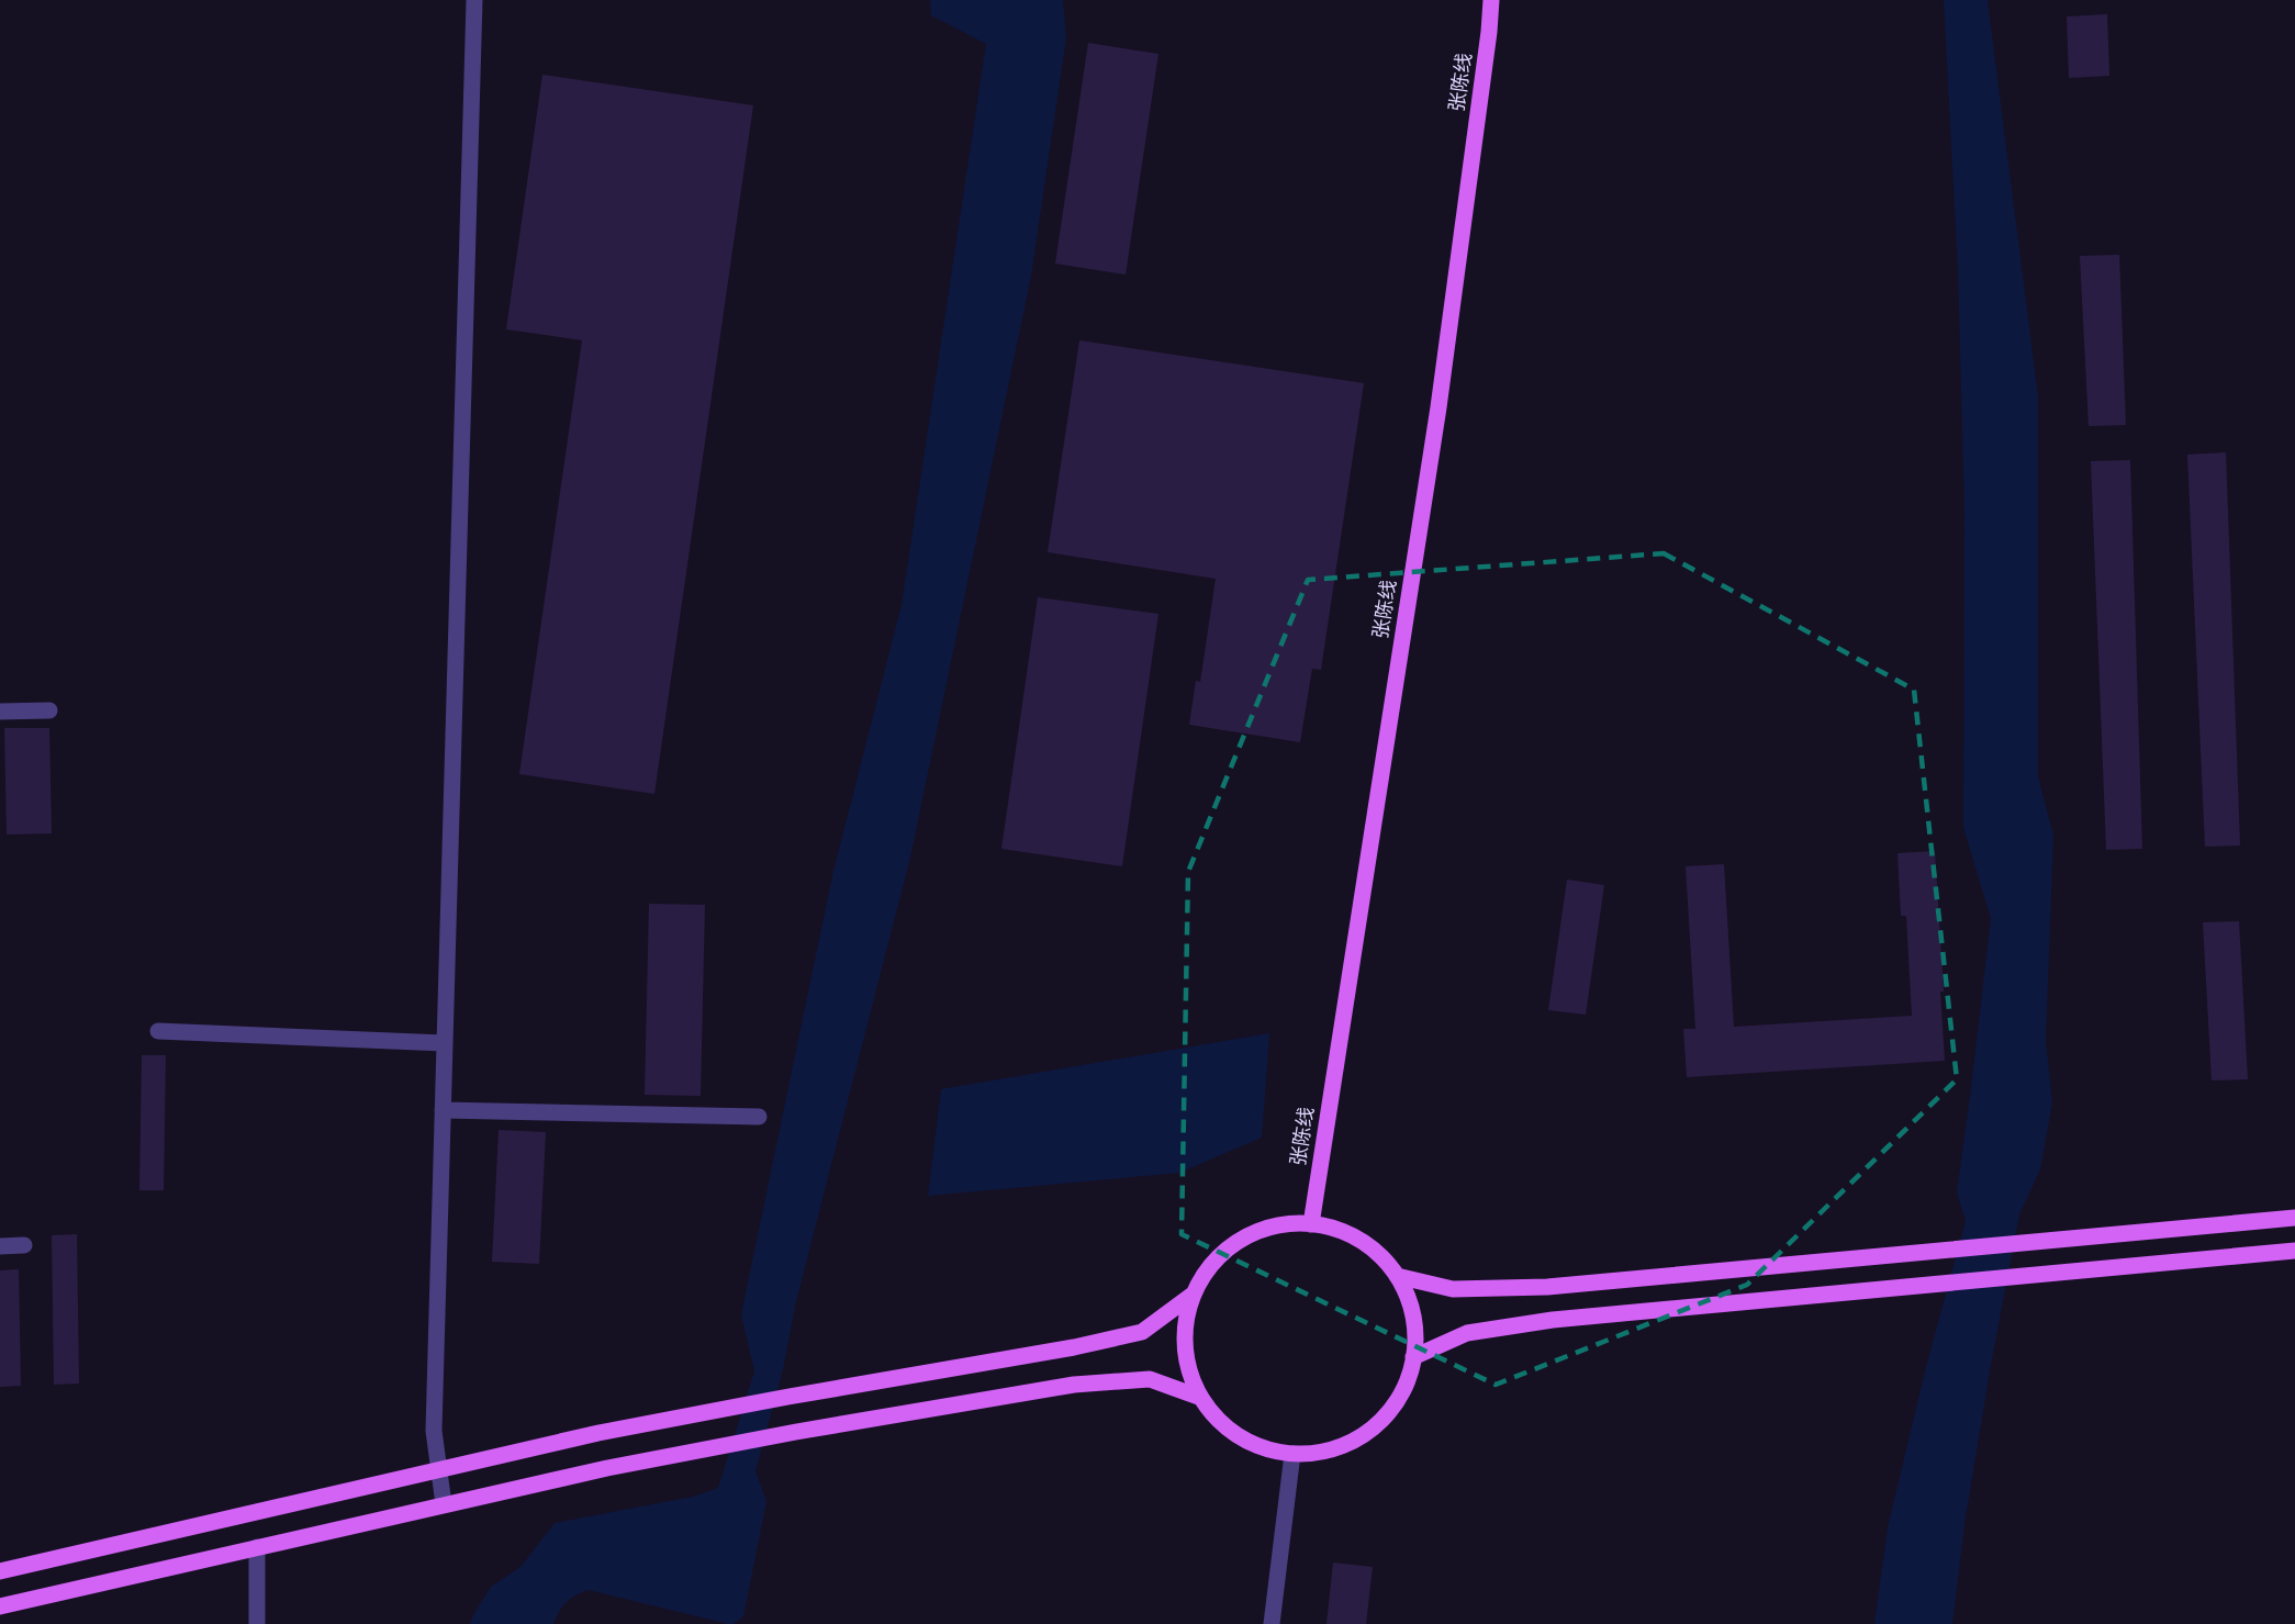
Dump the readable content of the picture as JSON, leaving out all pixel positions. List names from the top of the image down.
{
  "streets": {
    "main road": ["张陈线"]
  }
}
